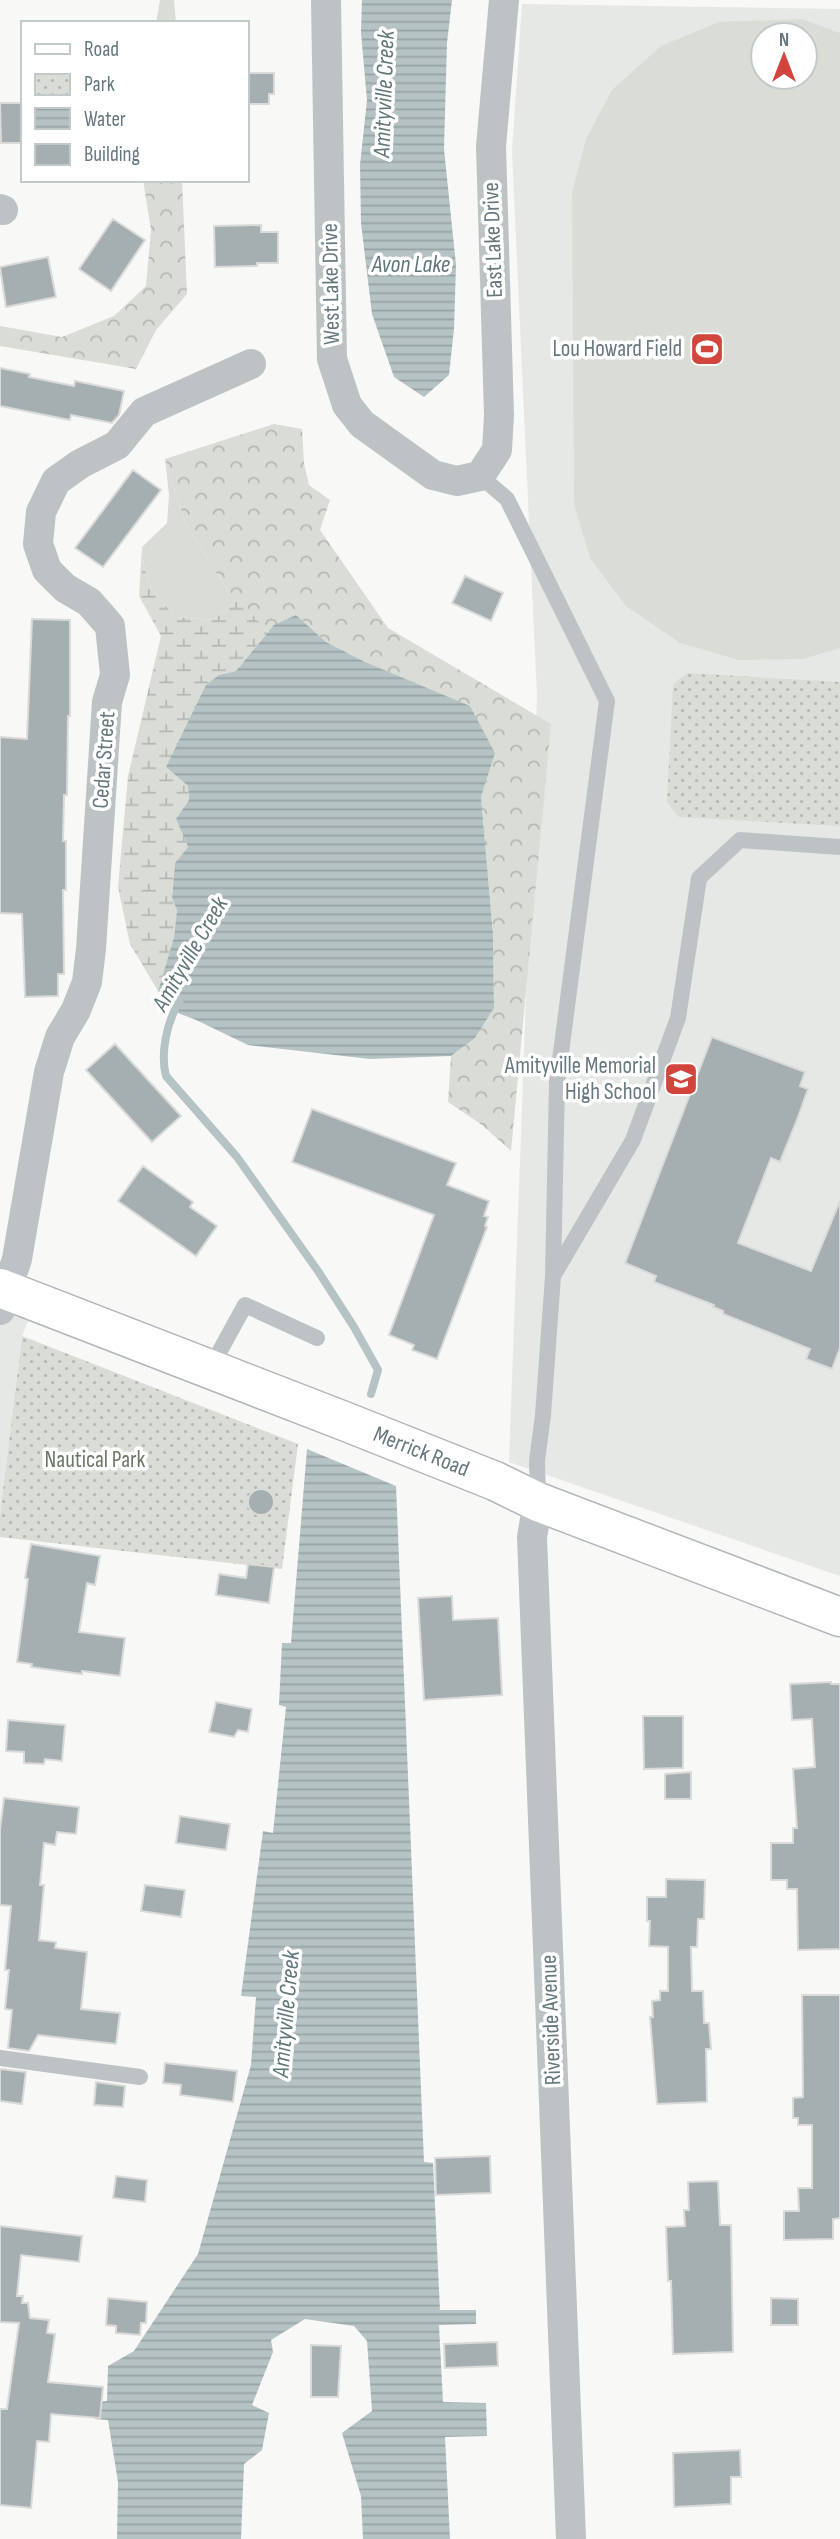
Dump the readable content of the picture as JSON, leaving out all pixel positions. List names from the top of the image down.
{
  "streets": {
    "main road": ["Merrick Road"],
    "street": [
      "East Lake Drive",
      "West Lake Drive",
      "Cedar Street",
      "Riverside Avenue"
    ]
  },
  "crossings": [
    ["East Lake Drive", "West Lake Drive"],
    ["Cedar Street", "Merrick Road"],
    ["Merrick Road", "Riverside Avenue"]
  ],
  "water": ["Amityville Creek", "Avon Lake"],
  "parks": ["Nautical Park"],
  "places": {
    "sports": ["Lou Howard Field"],
    "school or university": ["Amityville Memorial High School"]
  },
  "legend": [
    "Road",
    "Park",
    "Water",
    "Building"
  ],
  "north": "top"
}
